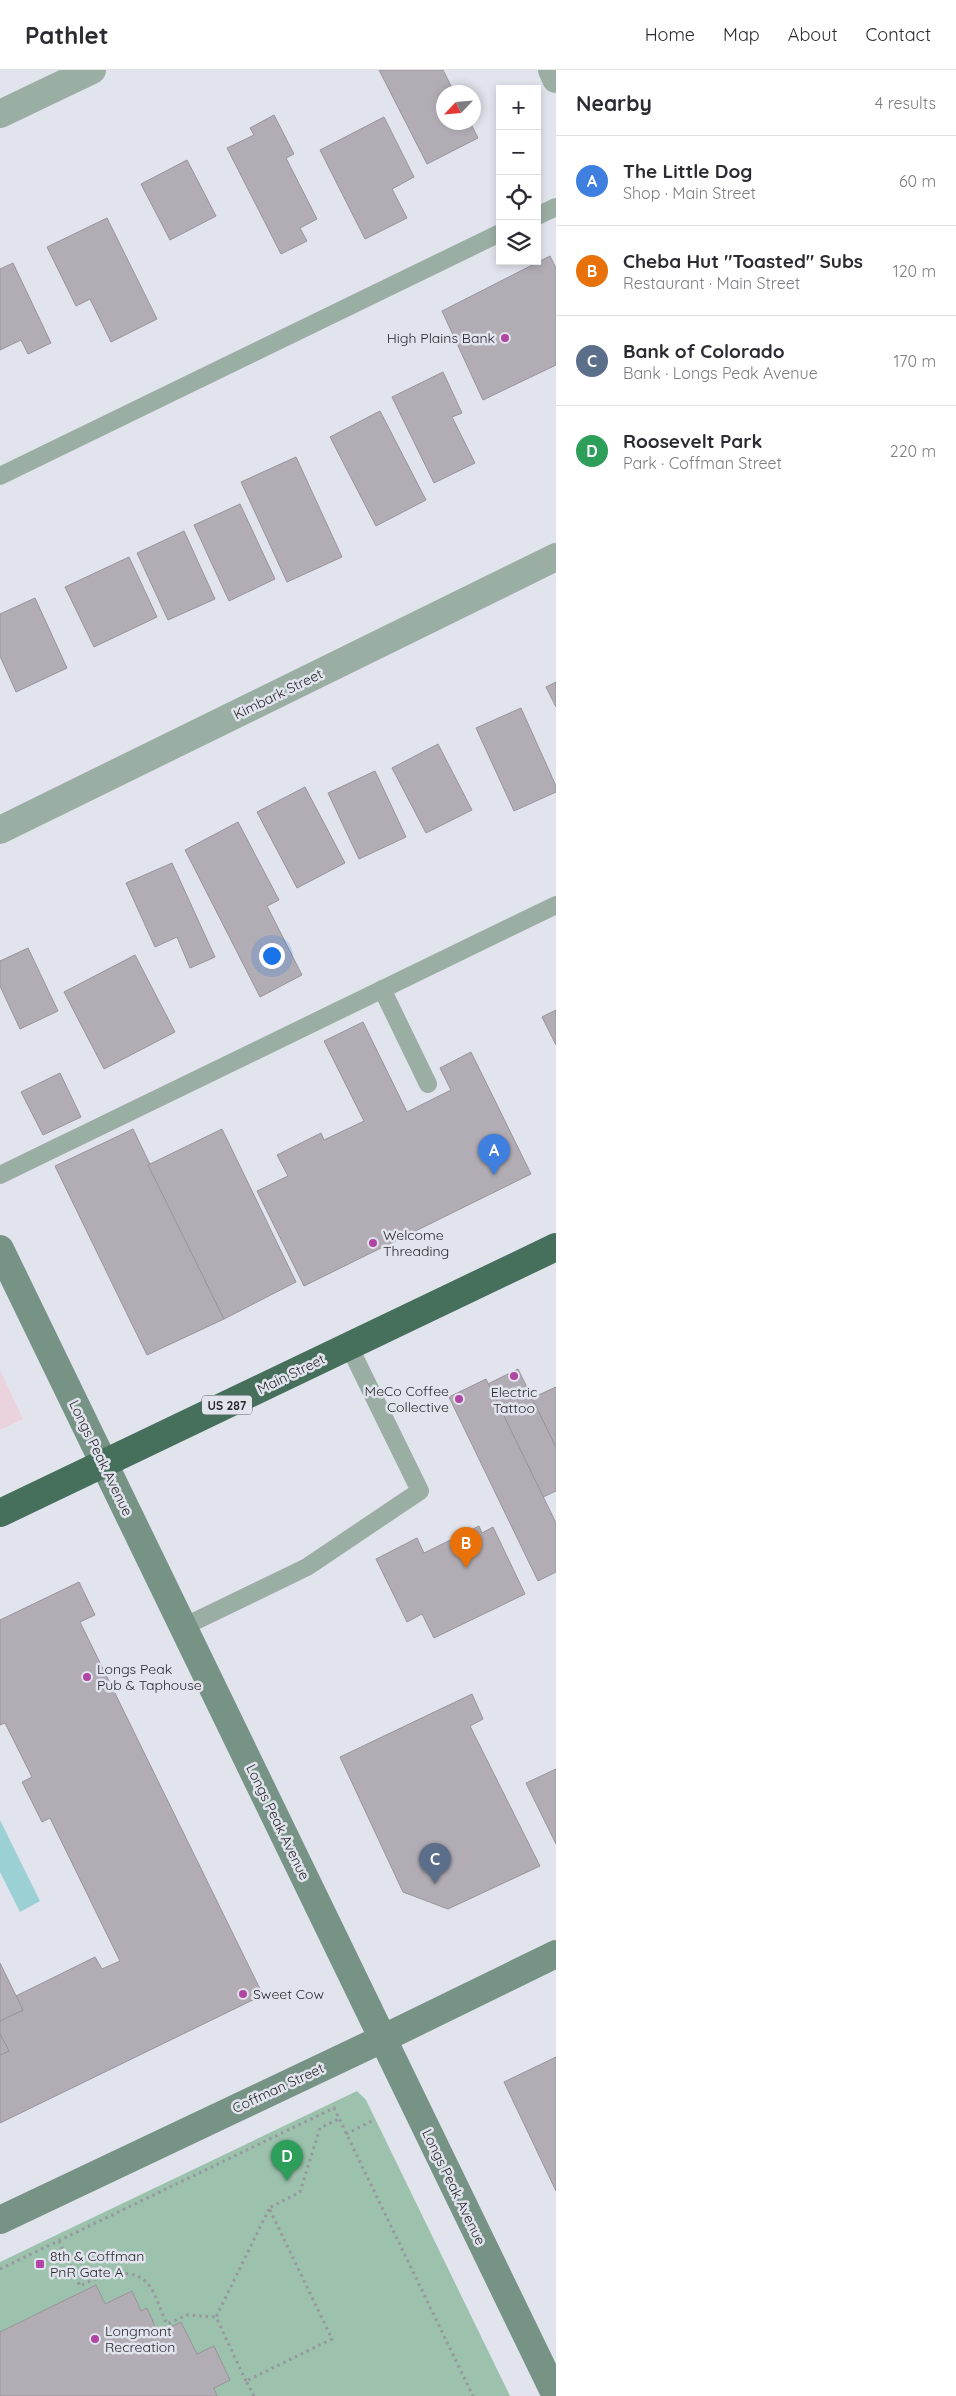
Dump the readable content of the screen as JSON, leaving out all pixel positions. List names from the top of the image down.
{
  "streets": {
    "highway": ["Main Street", "US 287"],
    "street": ["Kimbark Street", "Longs Peak Avenue", "Coffman Street"]
  },
  "crossings": [
    ["Main Street", "Longs Peak Avenue"],
    ["Longs Peak Avenue", "Coffman Street"]
  ],
  "places": {
    "other": [
      "High Plains Bank",
      "Welcome Threading",
      "Electric Tattoo",
      "MeCo Coffee Collective",
      "Longs Peak Pub & Taphouse",
      "Sweet Cow",
      "Longmont Recreation"
    ],
    "transit": ["8th & Coffman PnR Gate A"]
  },
  "north": "bottom left",
  "page": {
    "header": "Pathlet",
    "nav": [
      "Home",
      "Map",
      "About",
      "Contact"
    ],
    "heading": ["Nearby", "4 results"],
    "map_buttons": ["+", "−"],
    "list": [
      {
        "mark": "A",
        "name": "The Little Dog",
        "note": "Shop · Main Street",
        "value": "60 m"
      },
      {
        "mark": "B",
        "name": "Cheba Hut \"Toasted\" Subs",
        "note": "Restaurant · Main Street",
        "value": "120 m"
      },
      {
        "mark": "C",
        "name": "Bank of Colorado",
        "note": "Bank · Longs Peak Avenue",
        "value": "170 m"
      },
      {
        "mark": "D",
        "name": "Roosevelt Park",
        "note": "Park · Coffman Street",
        "value": "220 m"
      }
    ],
    "pins": [
      "A",
      "B",
      "C",
      "D"
    ]
  }
}
